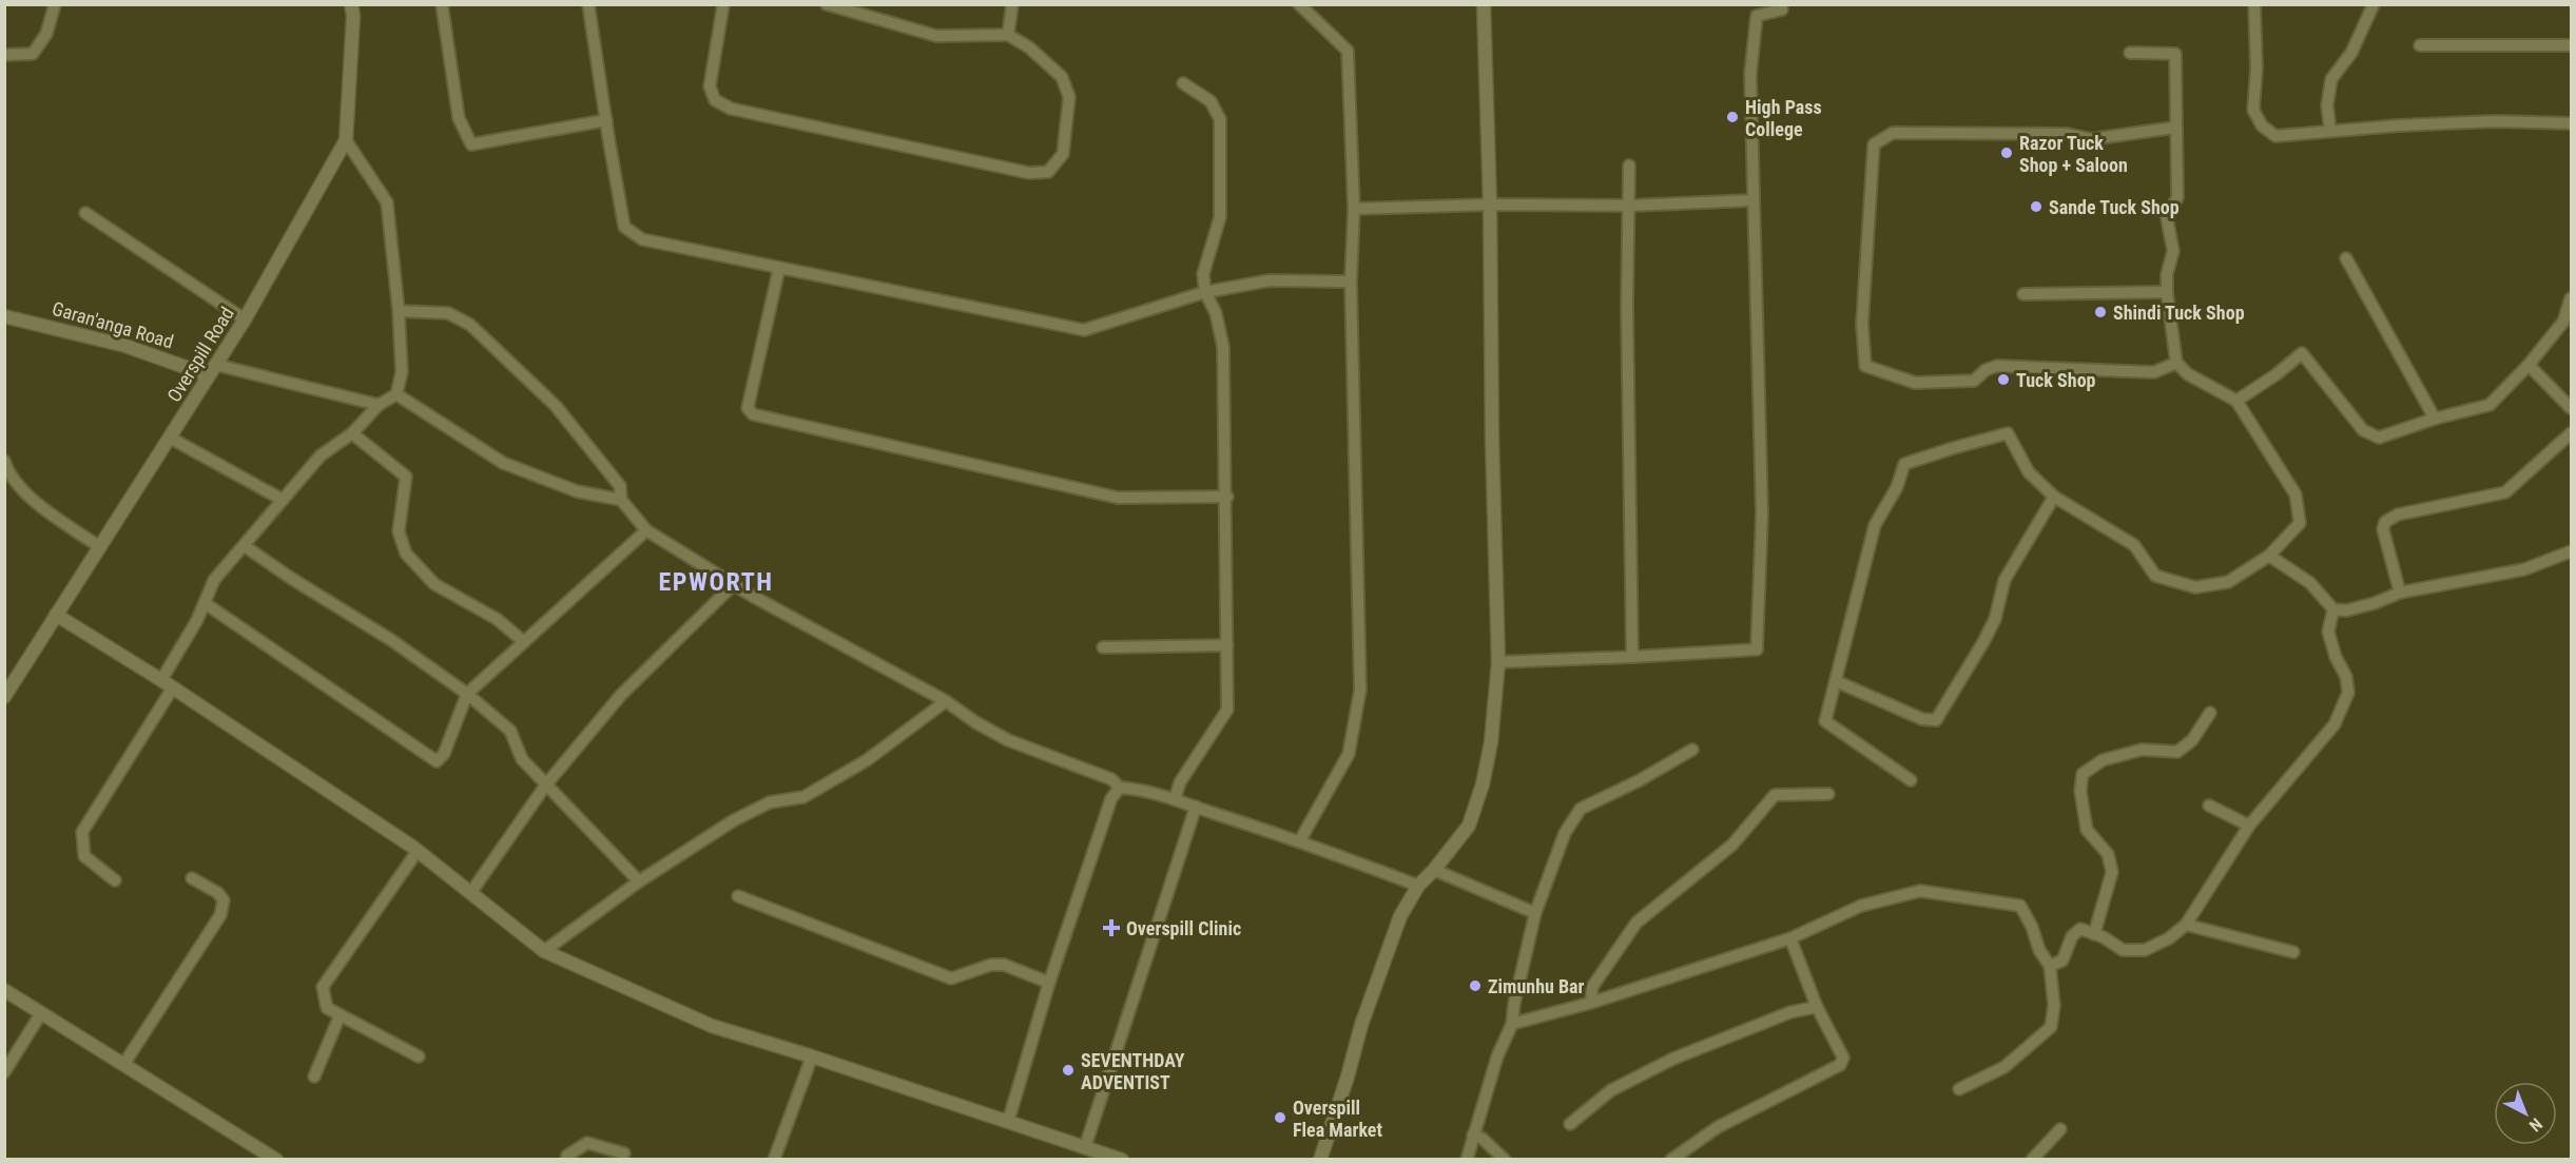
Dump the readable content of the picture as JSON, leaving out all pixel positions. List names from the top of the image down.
{
  "streets": {
    "street": ["Garan'anga Road", "Overspill Road"]
  },
  "crossings": [
    ["Garan'anga Road", "Overspill Road"]
  ],
  "districts": ["EPWORTH"],
  "places": {
    "other": [
      "High Pass College",
      "Razor Tuck Shop + Saloon",
      "Sande Tuck Shop",
      "Shindi Tuck Shop",
      "Tuck Shop",
      "Zimunhu Bar",
      "SEVENTHDAY ADVENTIST",
      "Overspill Flea Market"
    ],
    "health": ["Overspill Clinic"]
  },
  "north": "bottom right"
}
